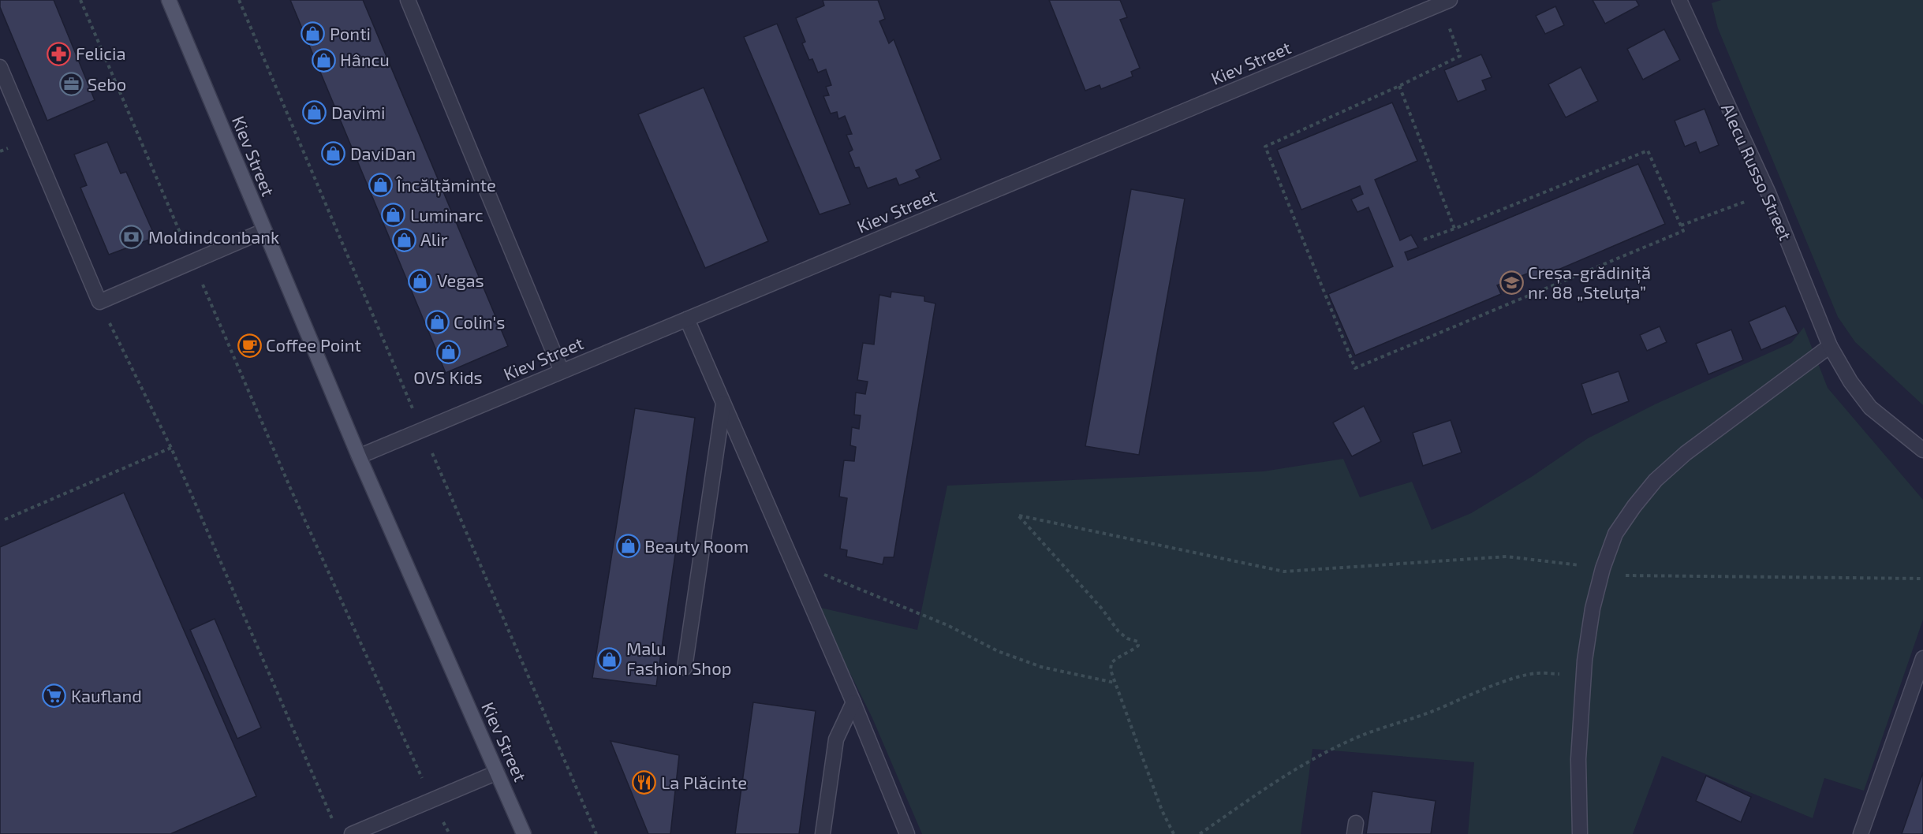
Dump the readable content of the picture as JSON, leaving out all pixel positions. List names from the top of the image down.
{
  "streets": {
    "main road": ["Kiev Street"],
    "street": ["Alecu Russo Street"]
  },
  "places": {
    "shop": [
      "Ponti",
      "Hâncu",
      "Davimi",
      "DaviDan",
      "Încălțăminte",
      "Luminarc",
      "Alir",
      "Vegas",
      "Colin's",
      "OVS Kids",
      "Beauty Room",
      "Malu Fashion Shop"
    ],
    "pharmacy": ["Felicia"],
    "office": ["Sebo"],
    "bank": ["Moldindconbank"],
    "school or university": ["Creșa-grădiniță nr. 88 „Steluța”"],
    "cafe": ["Coffee Point"],
    "supermarket": ["Kaufland"],
    "restaurant": ["La Plăcinte"]
  }
}
